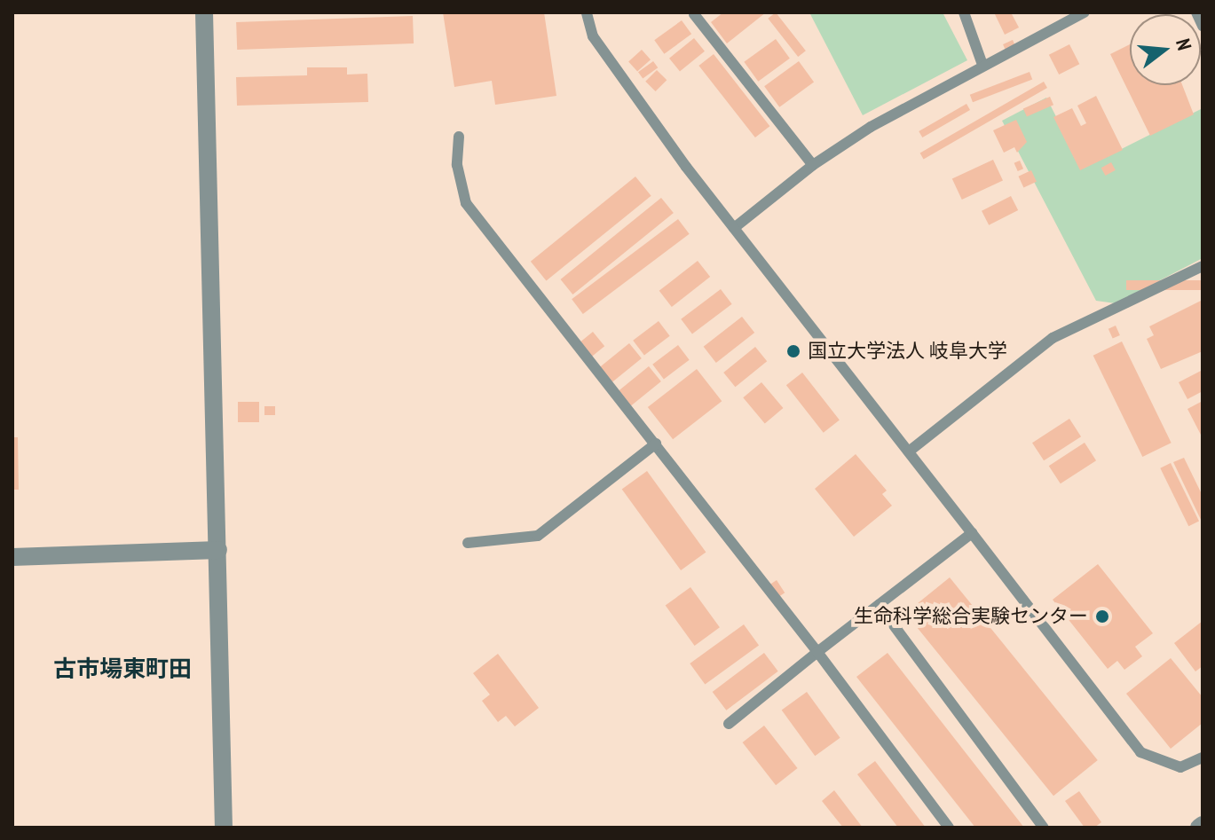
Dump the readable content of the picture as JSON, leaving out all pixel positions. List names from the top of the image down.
{
  "districts": ["古市場東町田"],
  "places": ["国立大学法人 岐阜大学", "生命科学総合実験センター"],
  "north": "right"
}
